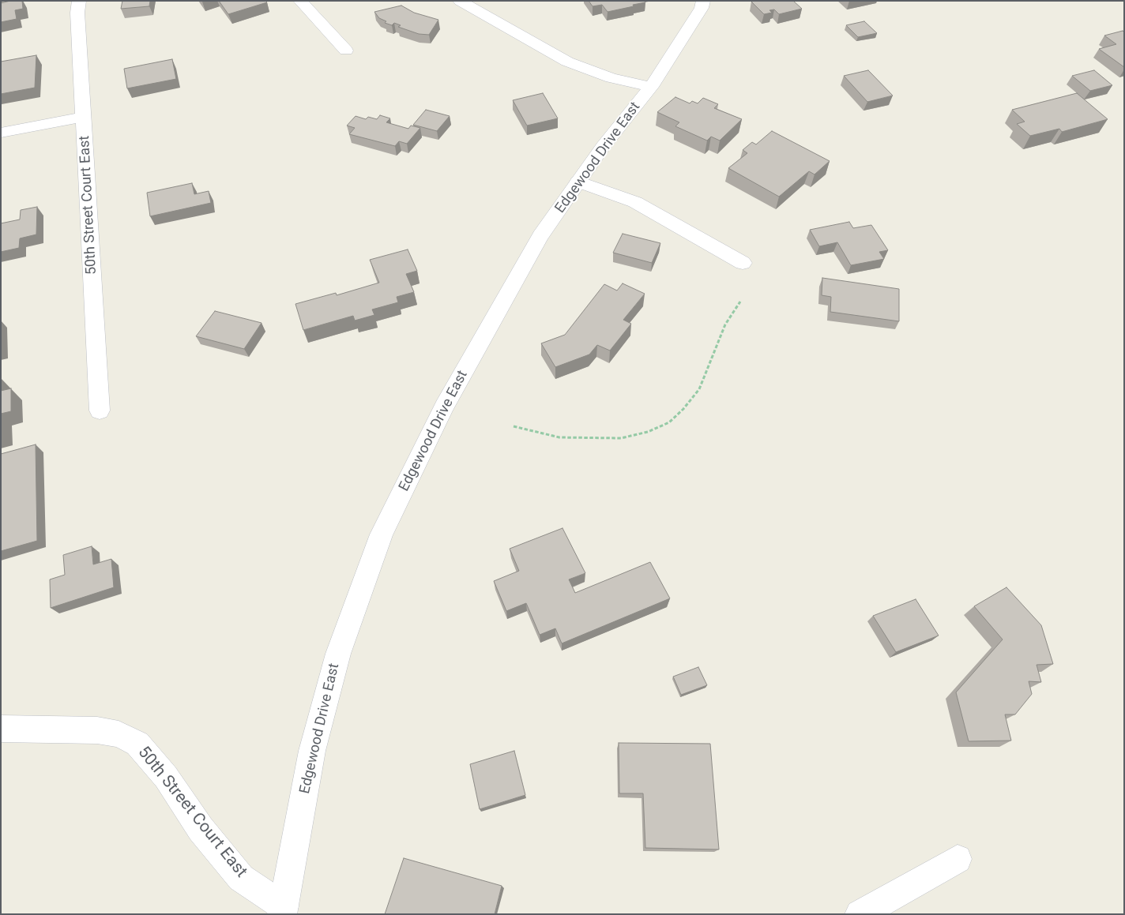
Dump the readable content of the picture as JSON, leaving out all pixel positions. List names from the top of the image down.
{
  "streets": {
    "street": ["Edgewood Drive East", "50th Street Court East"]
  },
  "crossings": [
    ["Edgewood Drive East", "50th Street Court East"]
  ]
}
